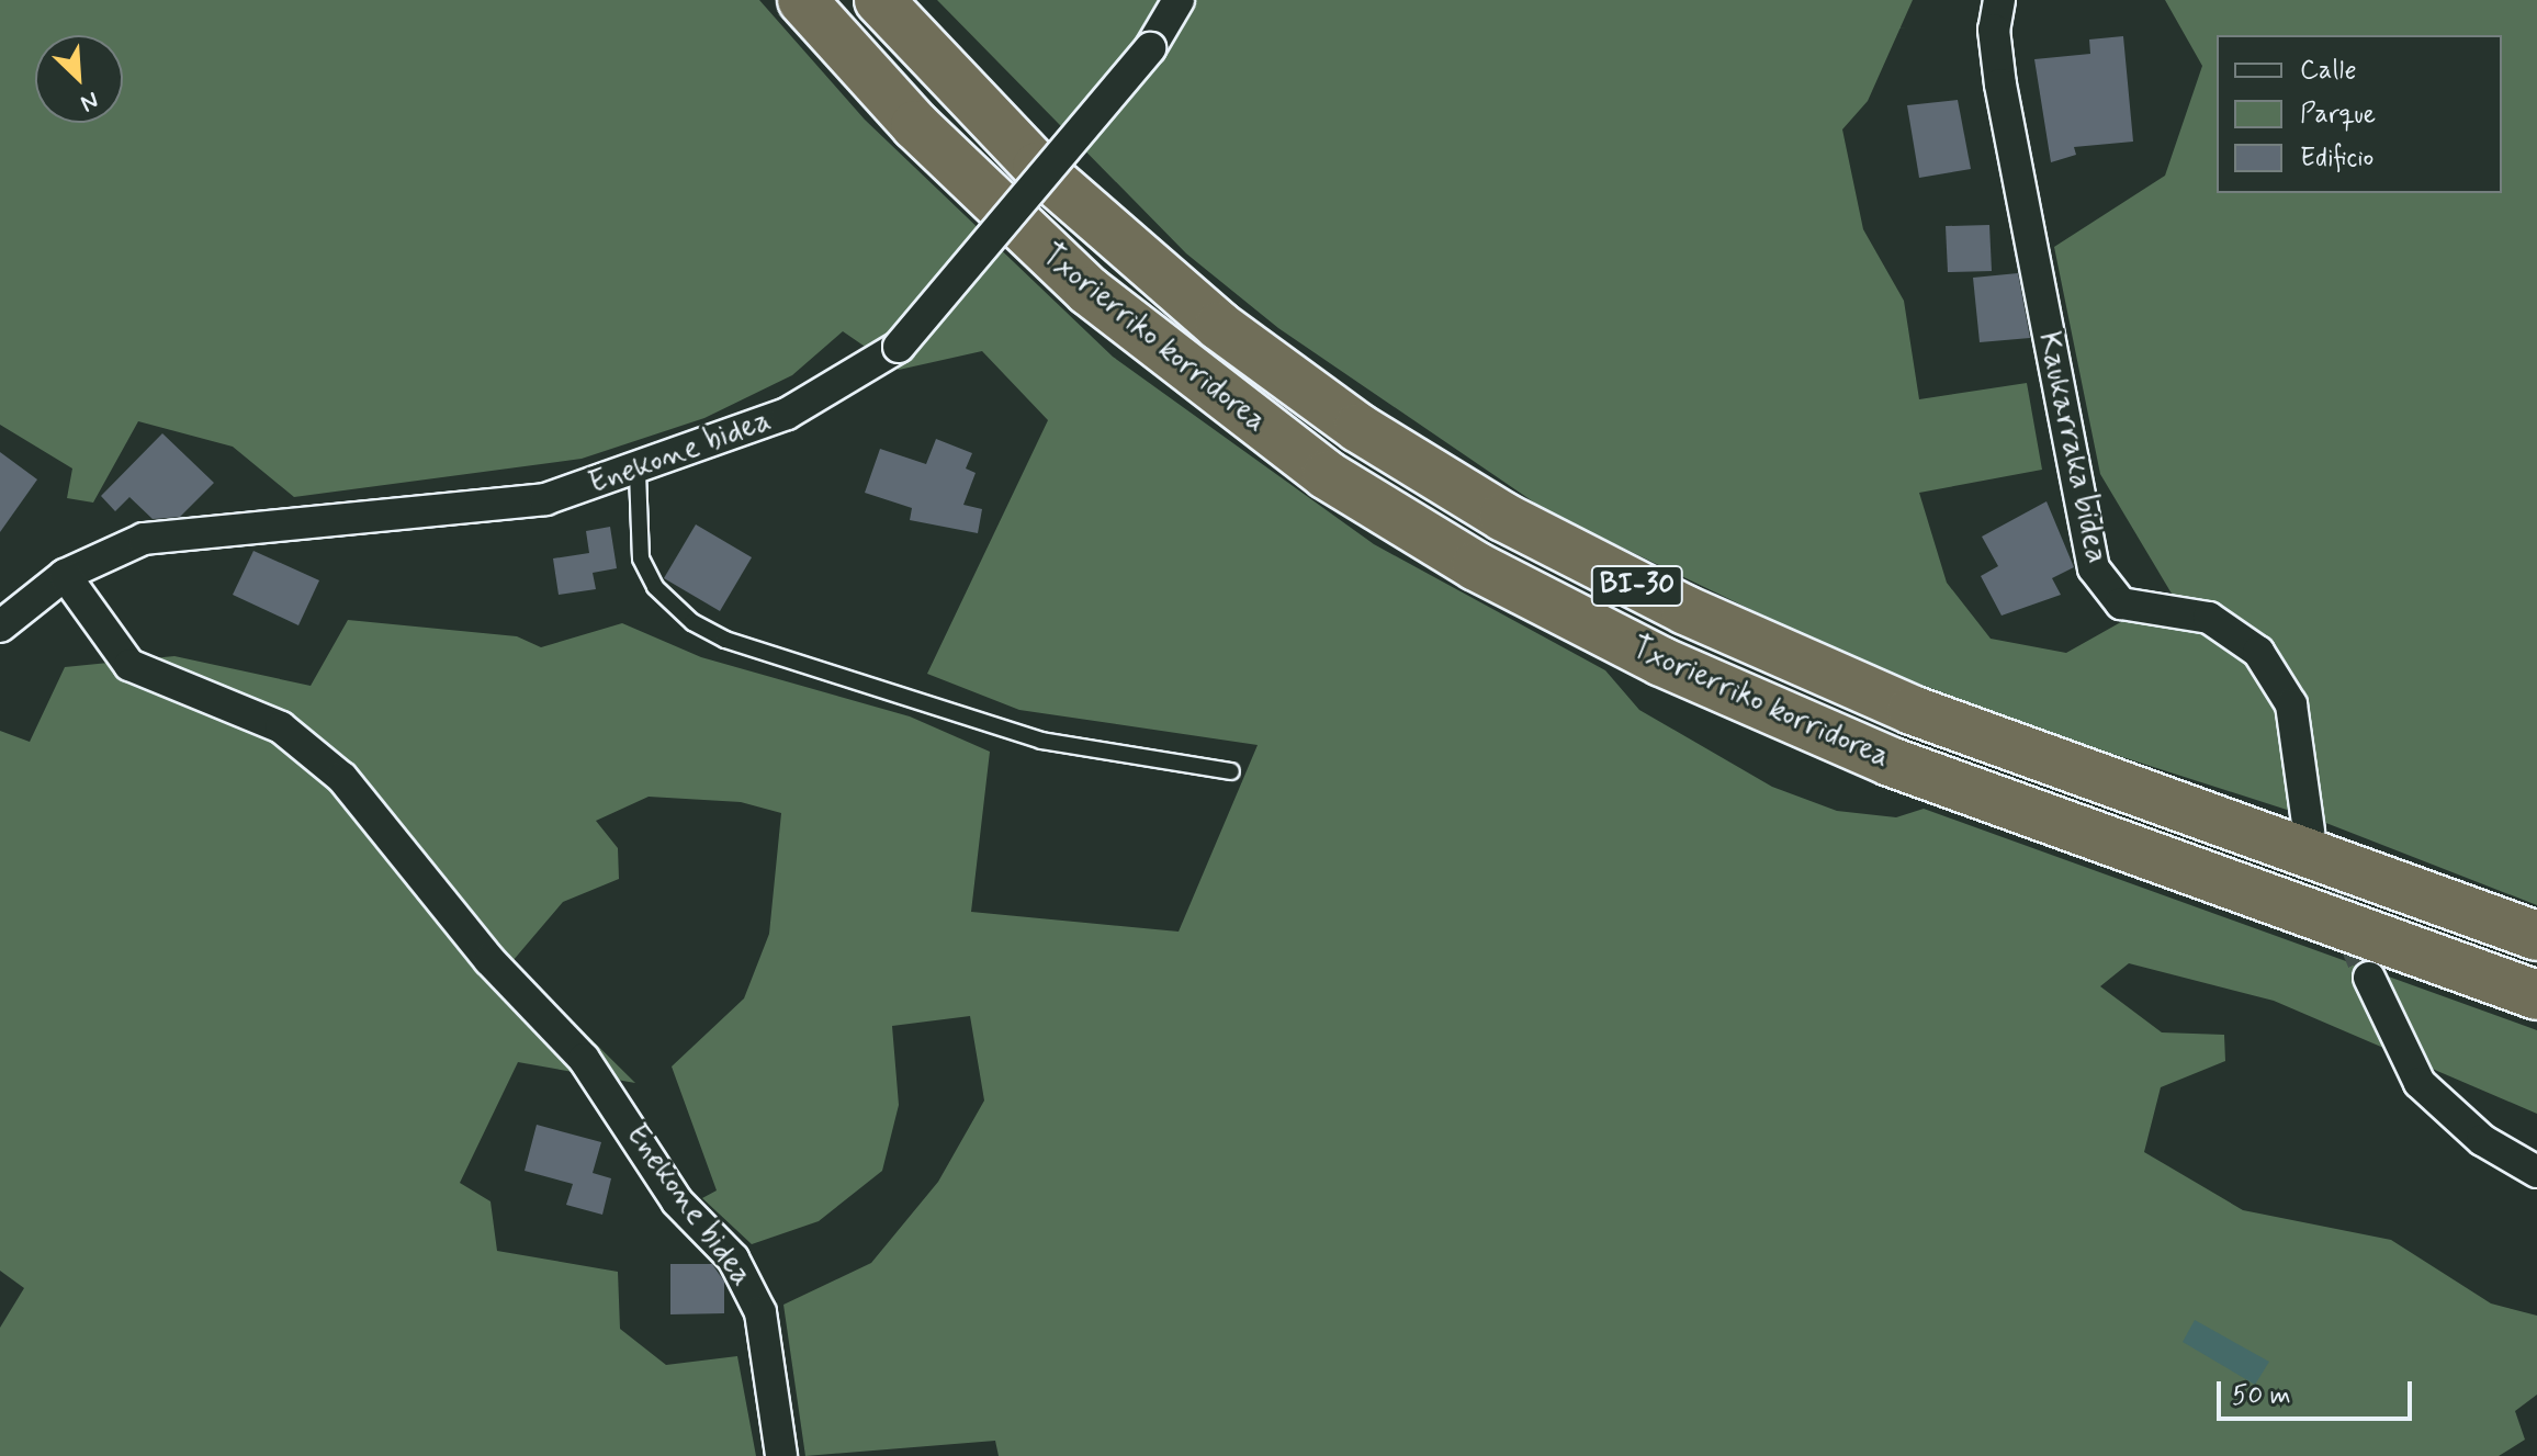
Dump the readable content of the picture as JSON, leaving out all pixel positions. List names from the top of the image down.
{
  "streets": {
    "highway": ["Txorierriko korridorea", "BI-30"],
    "street": ["Kaukarraka bidea", "Enekone bidea"]
  },
  "legend": ["Calle", "Parque", "Edificio"],
  "scale_bar": "50 m",
  "north": "bottom right"
}
